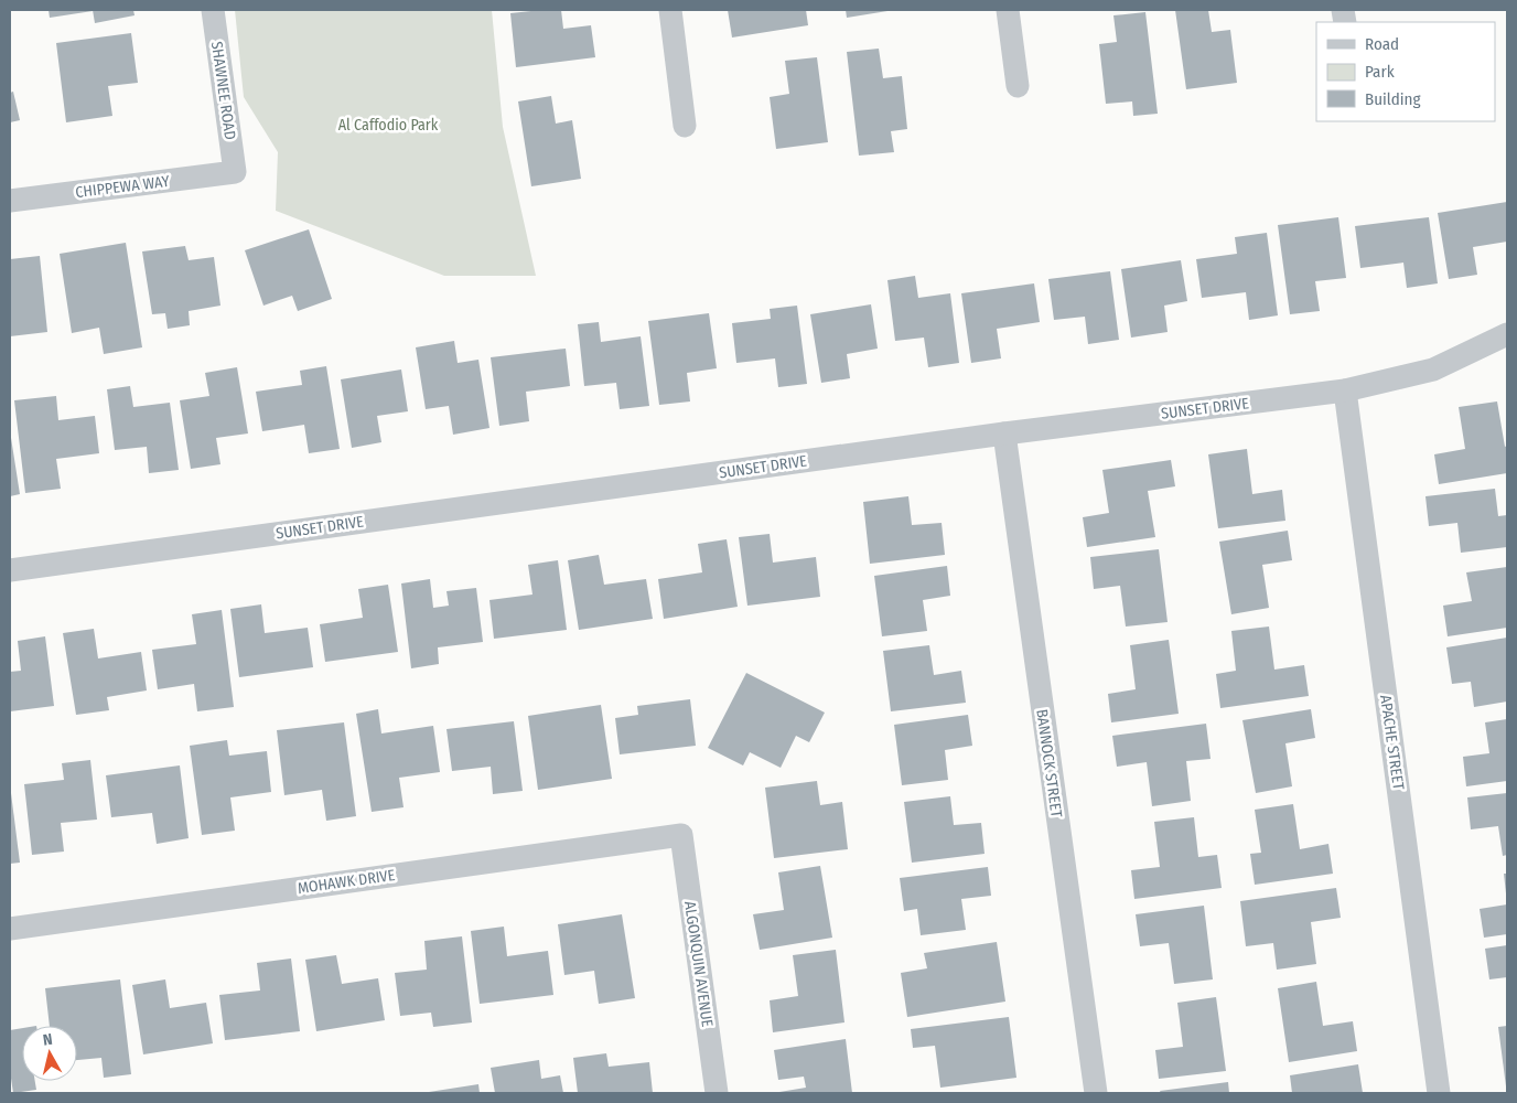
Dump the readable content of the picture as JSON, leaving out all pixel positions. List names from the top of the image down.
{
  "streets": {
    "street": [
      "SHAWNEE ROAD",
      "CHIPPEWA WAY",
      "SUNSET DRIVE",
      "APACHE STREET",
      "BANNOCK STREET",
      "MOHAWK DRIVE",
      "ALGONQUIN AVENUE"
    ]
  },
  "crossings": [
    ["SHAWNEE ROAD", "CHIPPEWA WAY"],
    ["SUNSET DRIVE", "APACHE STREET"],
    ["SUNSET DRIVE", "BANNOCK STREET"],
    ["MOHAWK DRIVE", "ALGONQUIN AVENUE"]
  ],
  "parks": ["Al Caffodio Park"],
  "legend": ["Road", "Park", "Building"],
  "north": "top"
}
